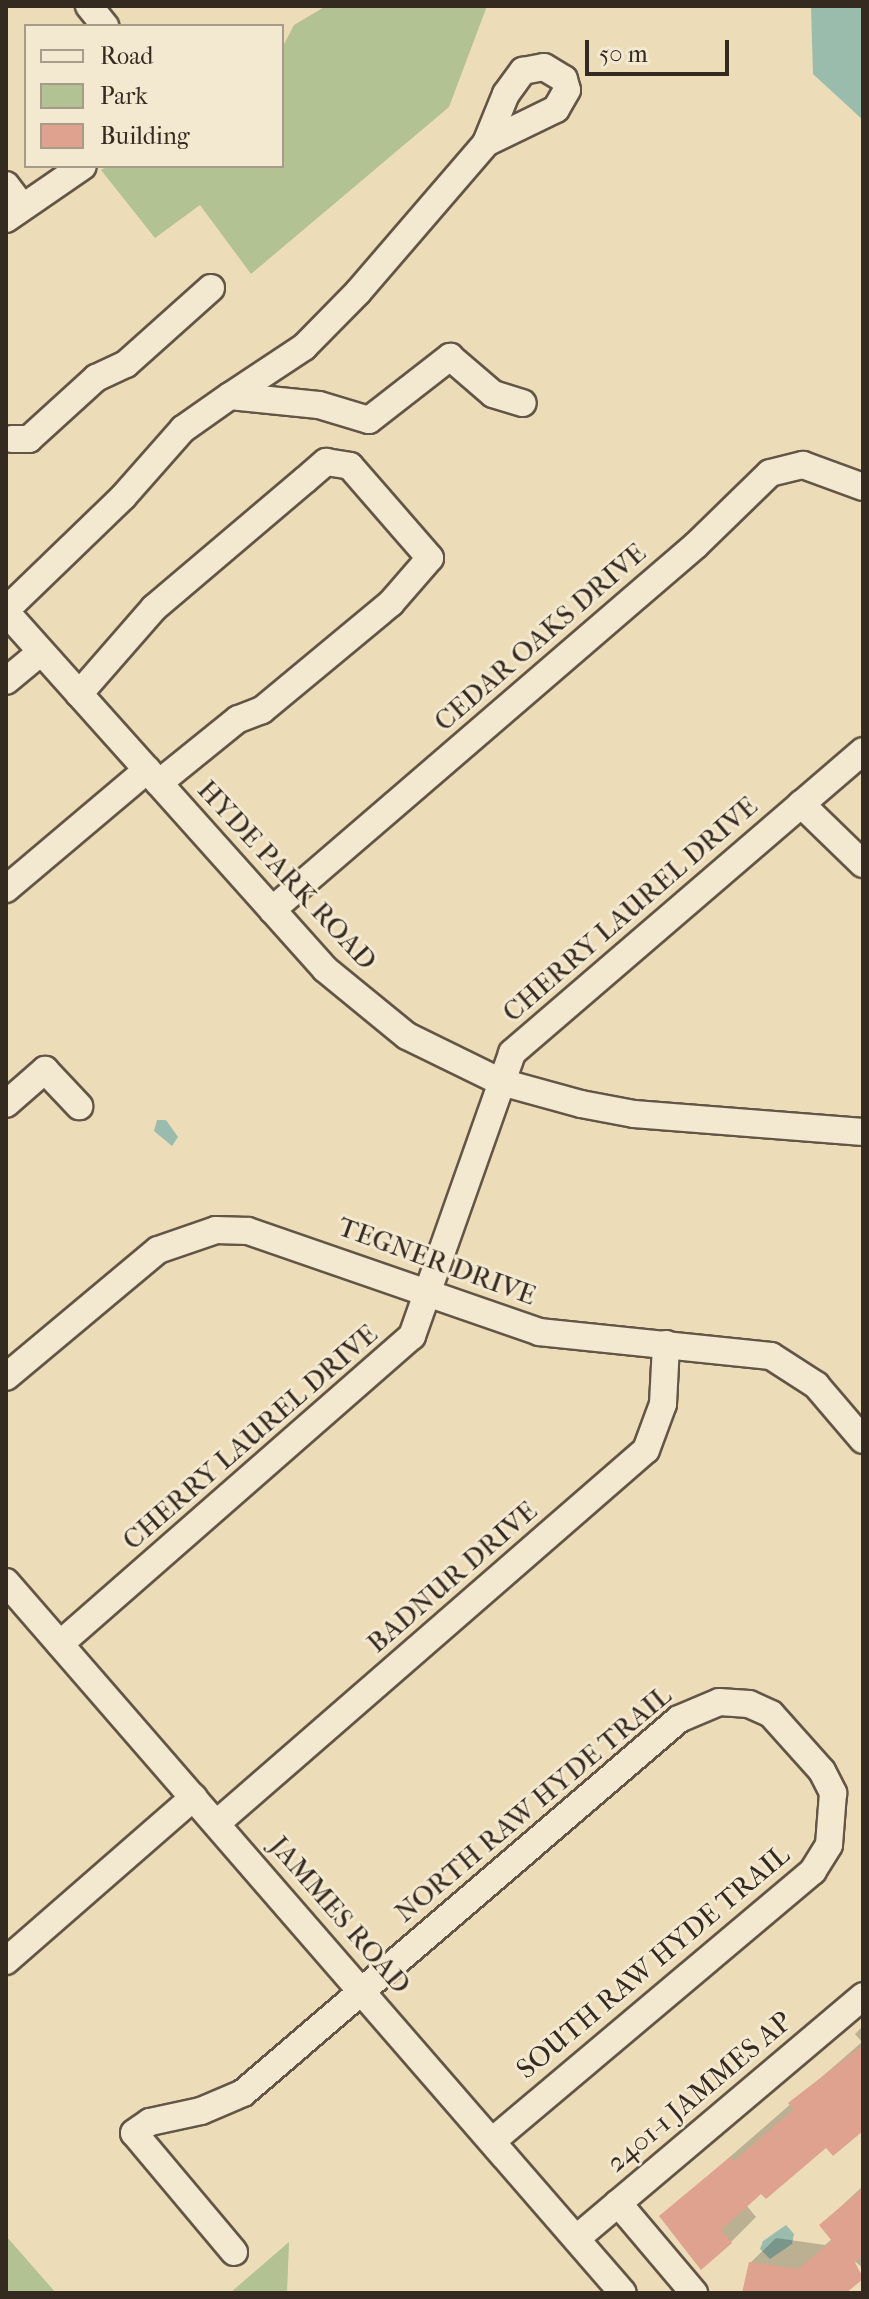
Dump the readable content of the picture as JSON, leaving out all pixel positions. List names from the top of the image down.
{
  "streets": {
    "street": [
      "CEDAR OAKS DRIVE",
      "HYDE PARK ROAD",
      "CHERRY LAUREL DRIVE",
      "TEGNER DRIVE",
      "BADNUR DRIVE",
      "NORTH RAW HYDE TRAIL",
      "JAMMES ROAD",
      "SOUTH RAW HYDE TRAIL",
      "2401-1 JAMMES AP"
    ]
  },
  "crossings": [
    ["CEDAR OAKS DRIVE", "HYDE PARK ROAD"],
    ["HYDE PARK ROAD", "CHERRY LAUREL DRIVE"],
    ["CHERRY LAUREL DRIVE", "TEGNER DRIVE"],
    ["CHERRY LAUREL DRIVE", "JAMMES ROAD"],
    ["TEGNER DRIVE", "BADNUR DRIVE"],
    ["BADNUR DRIVE", "JAMMES ROAD"],
    ["NORTH RAW HYDE TRAIL", "JAMMES ROAD"],
    ["NORTH RAW HYDE TRAIL", "SOUTH RAW HYDE TRAIL"],
    ["JAMMES ROAD", "SOUTH RAW HYDE TRAIL"],
    ["JAMMES ROAD", "2401-1 JAMMES AP"]
  ],
  "legend": ["Road", "Park", "Building"],
  "scale_bar": "50 m"
}
